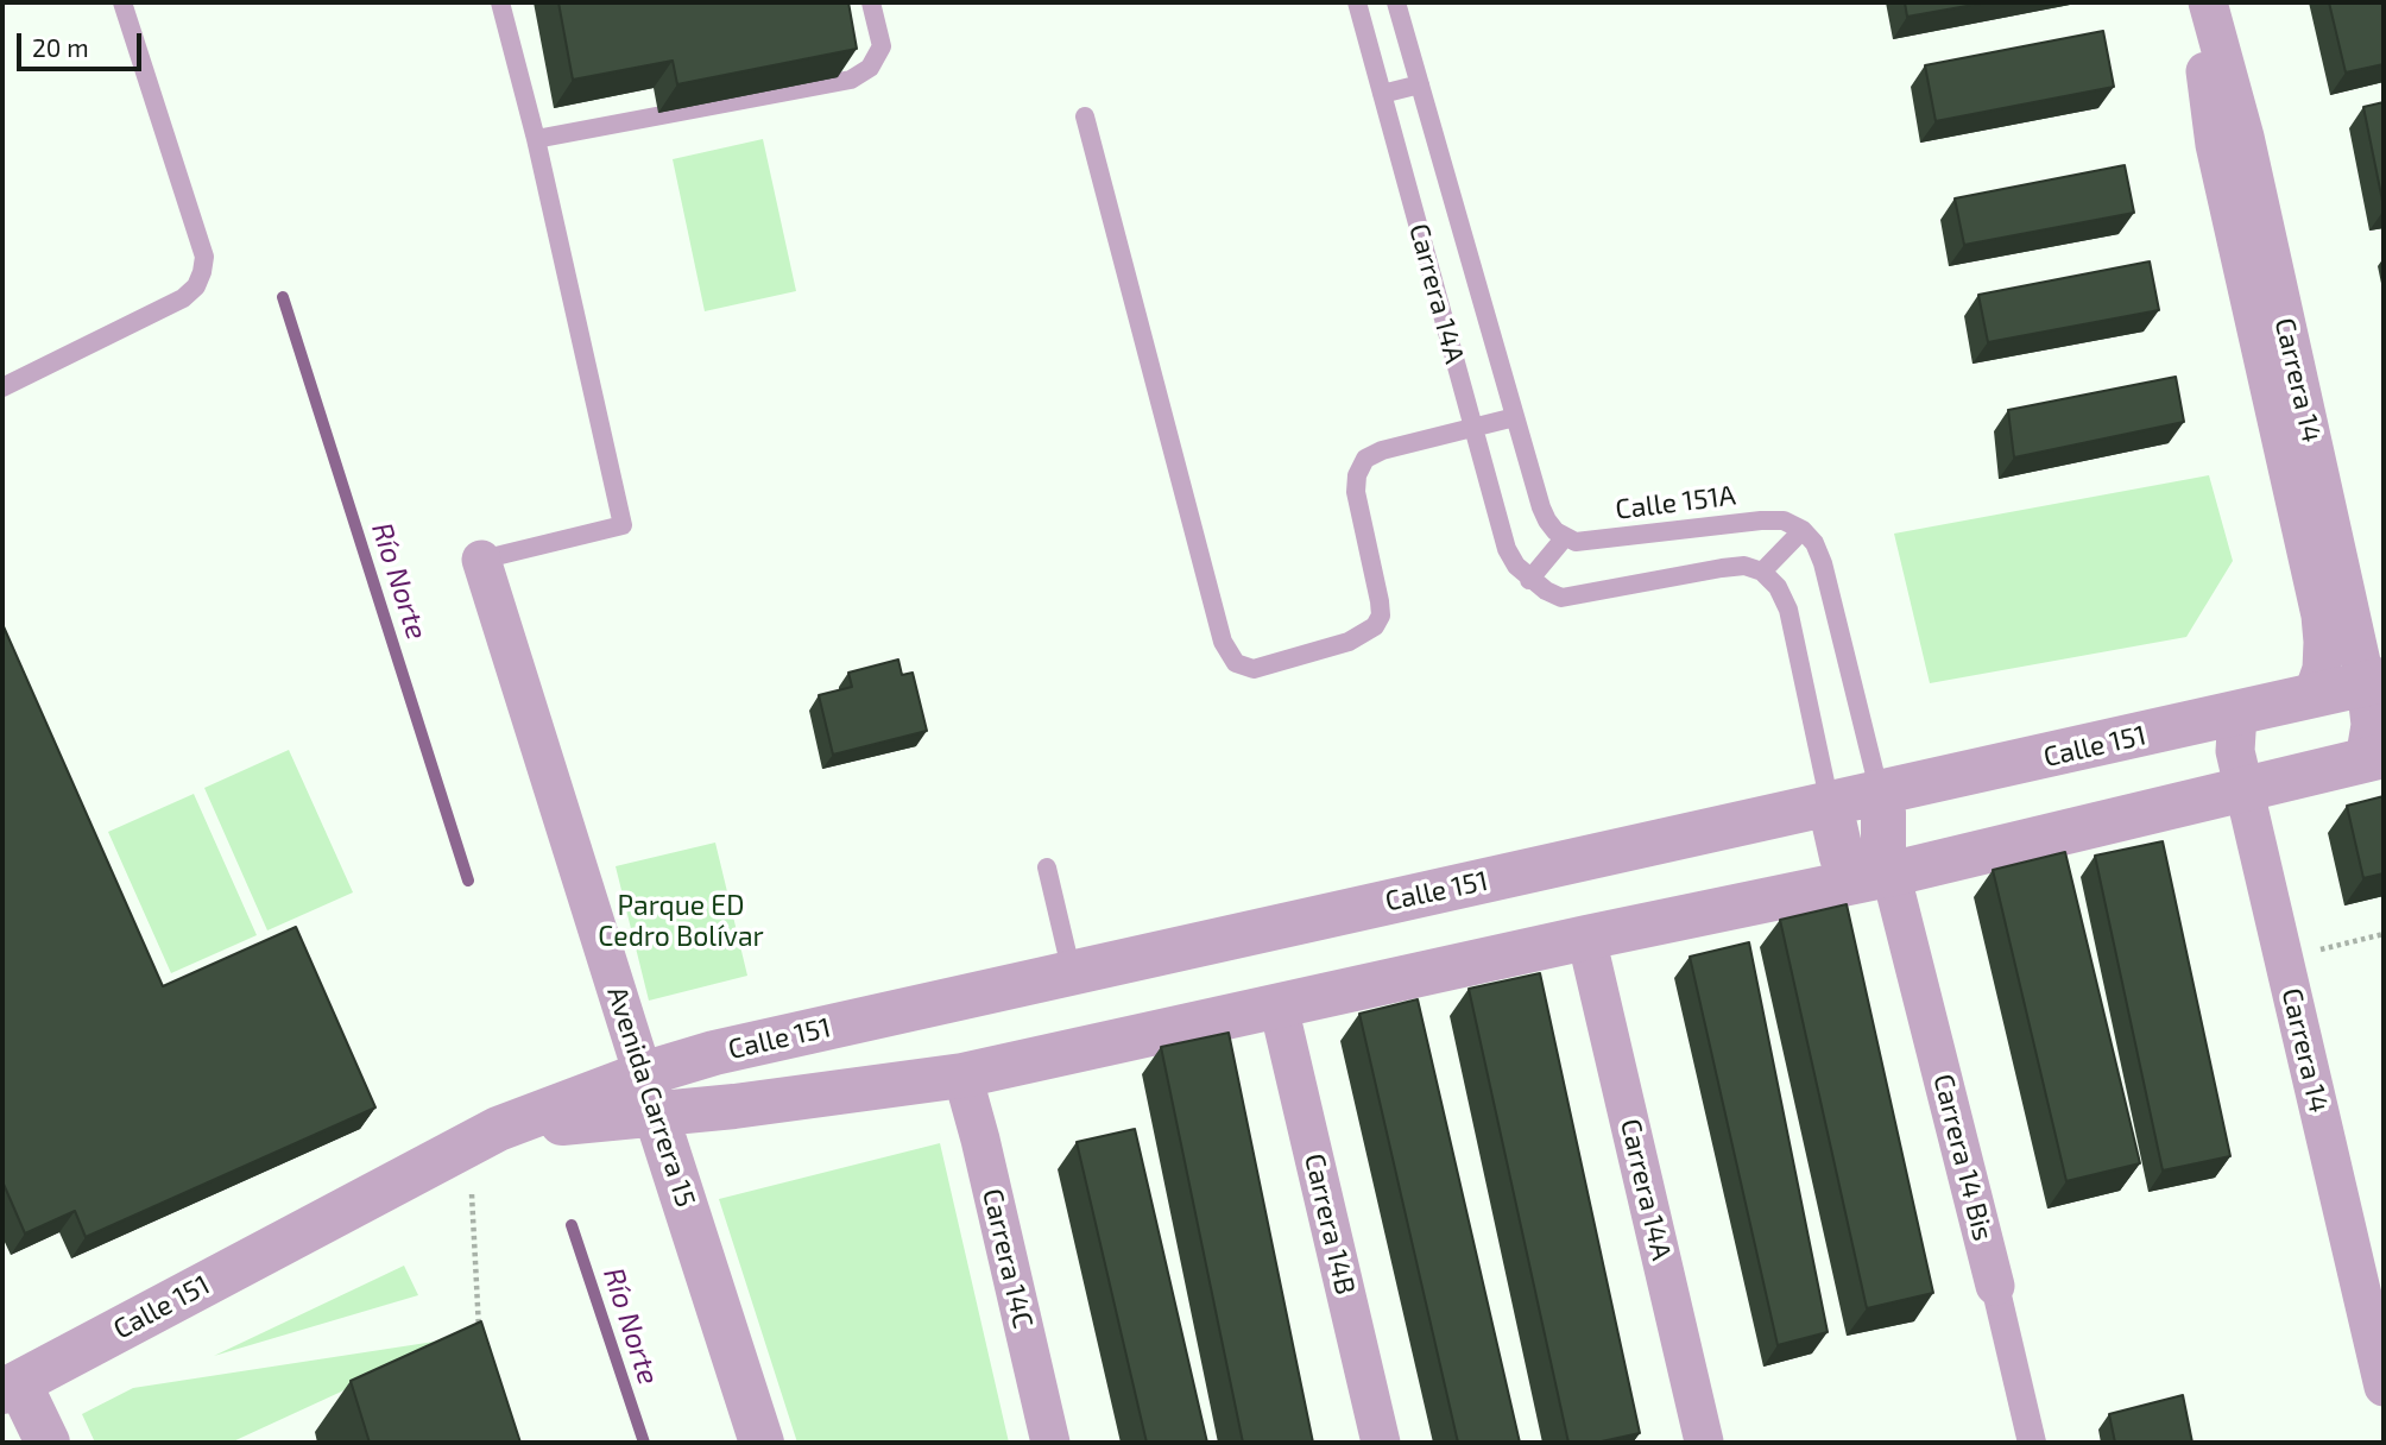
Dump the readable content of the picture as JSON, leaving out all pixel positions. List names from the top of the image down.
{
  "streets": {
    "street": [
      "Carrera 14A",
      "Carrera 14",
      "Calle 151",
      "Avenida Carrera 15",
      "Carrera 14 Bis",
      "Carrera 14B",
      "Carrera 14C"
    ],
    "lane": ["Calle 151A"]
  },
  "crossings": [
    ["Carrera 14A", "Calle 151A"],
    ["Carrera 14A", "Calle 151"],
    ["Carrera 14", "Calle 151"],
    ["Calle 151", "Avenida Carrera 15"],
    ["Calle 151", "Carrera 14 Bis"],
    ["Calle 151", "Carrera 14B"],
    ["Calle 151", "Carrera 14C"]
  ],
  "water": ["Río Norte"],
  "parks": ["Parque ED Cedro Bolívar"],
  "scale_bar": "20 m"
}
